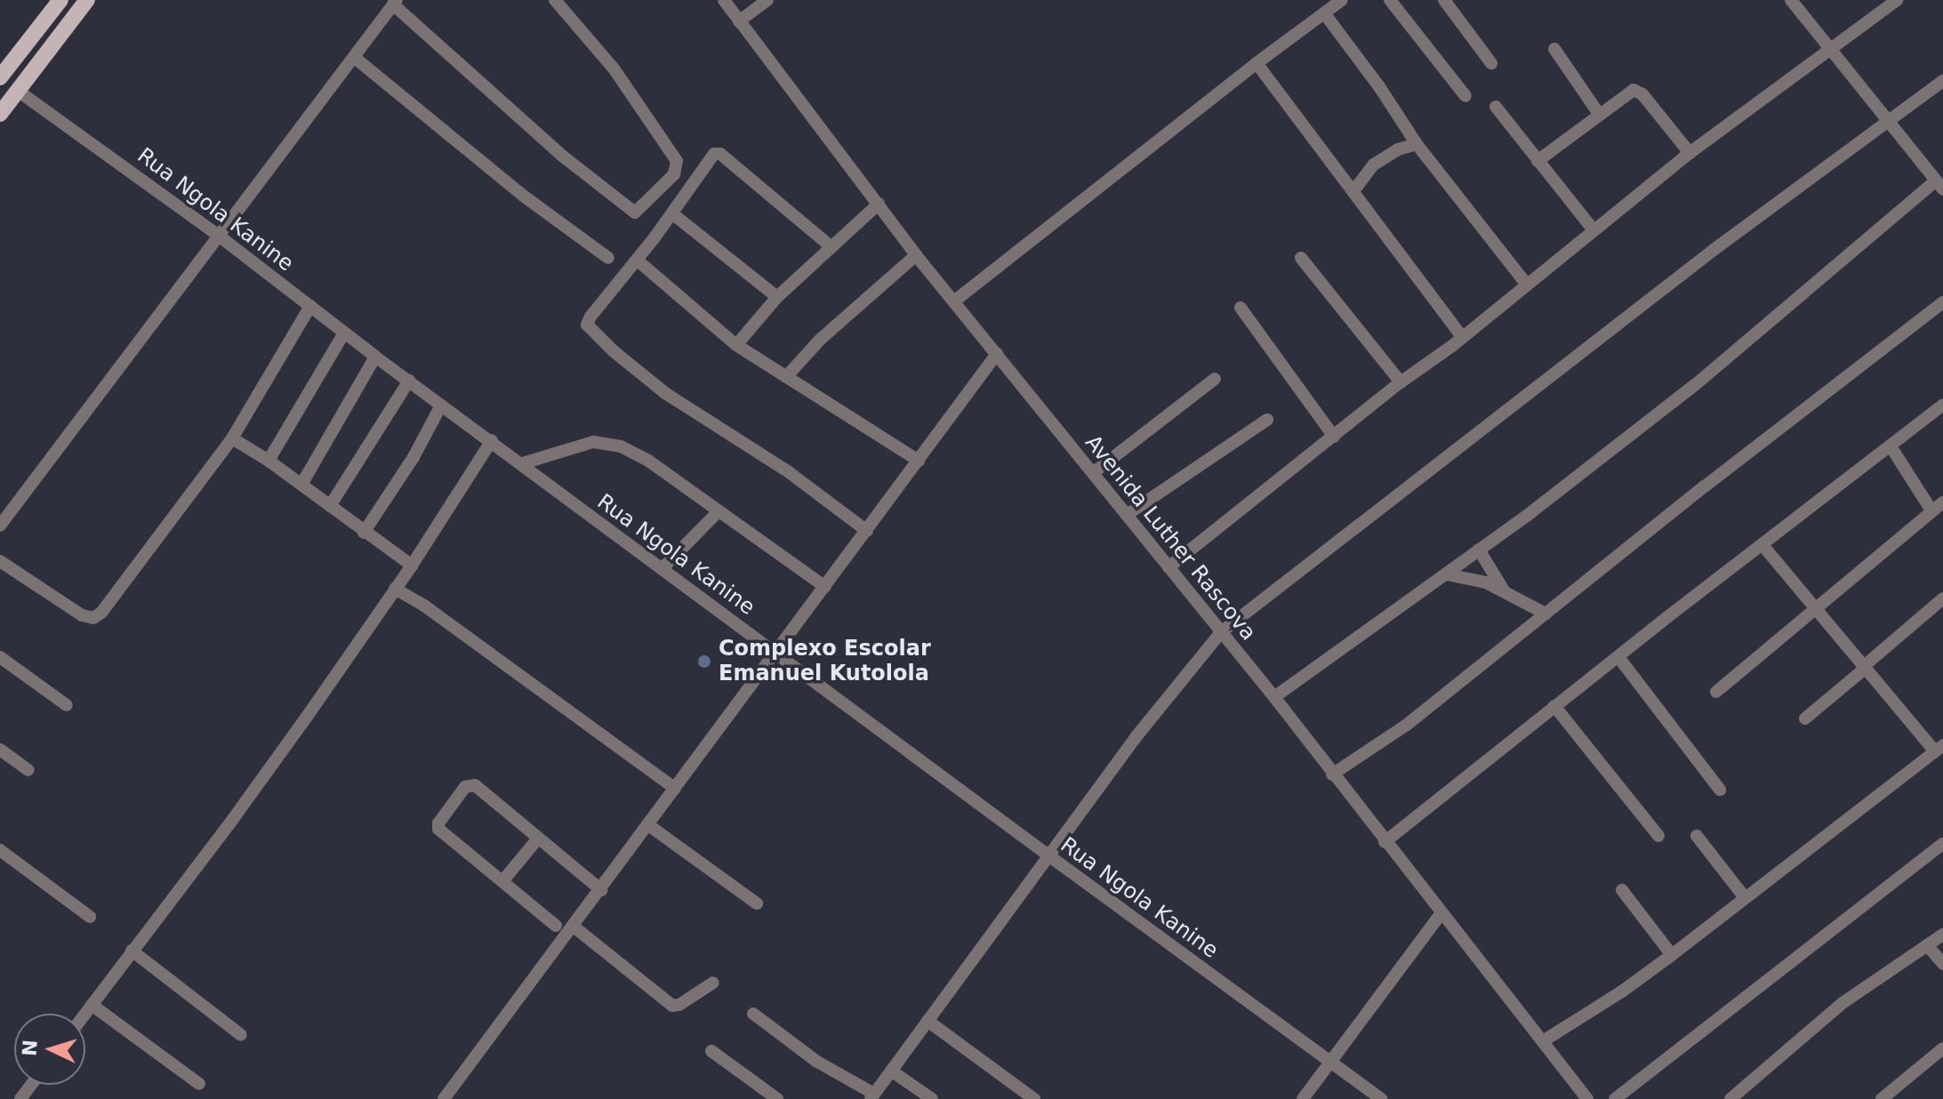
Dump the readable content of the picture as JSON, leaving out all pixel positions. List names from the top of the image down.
{
  "streets": {
    "street": ["Rua Ngola Kanine", "Avenida Luther Rascova"]
  },
  "places": ["Complexo Escolar Emanuel Kutolola"],
  "north": "left"
}
